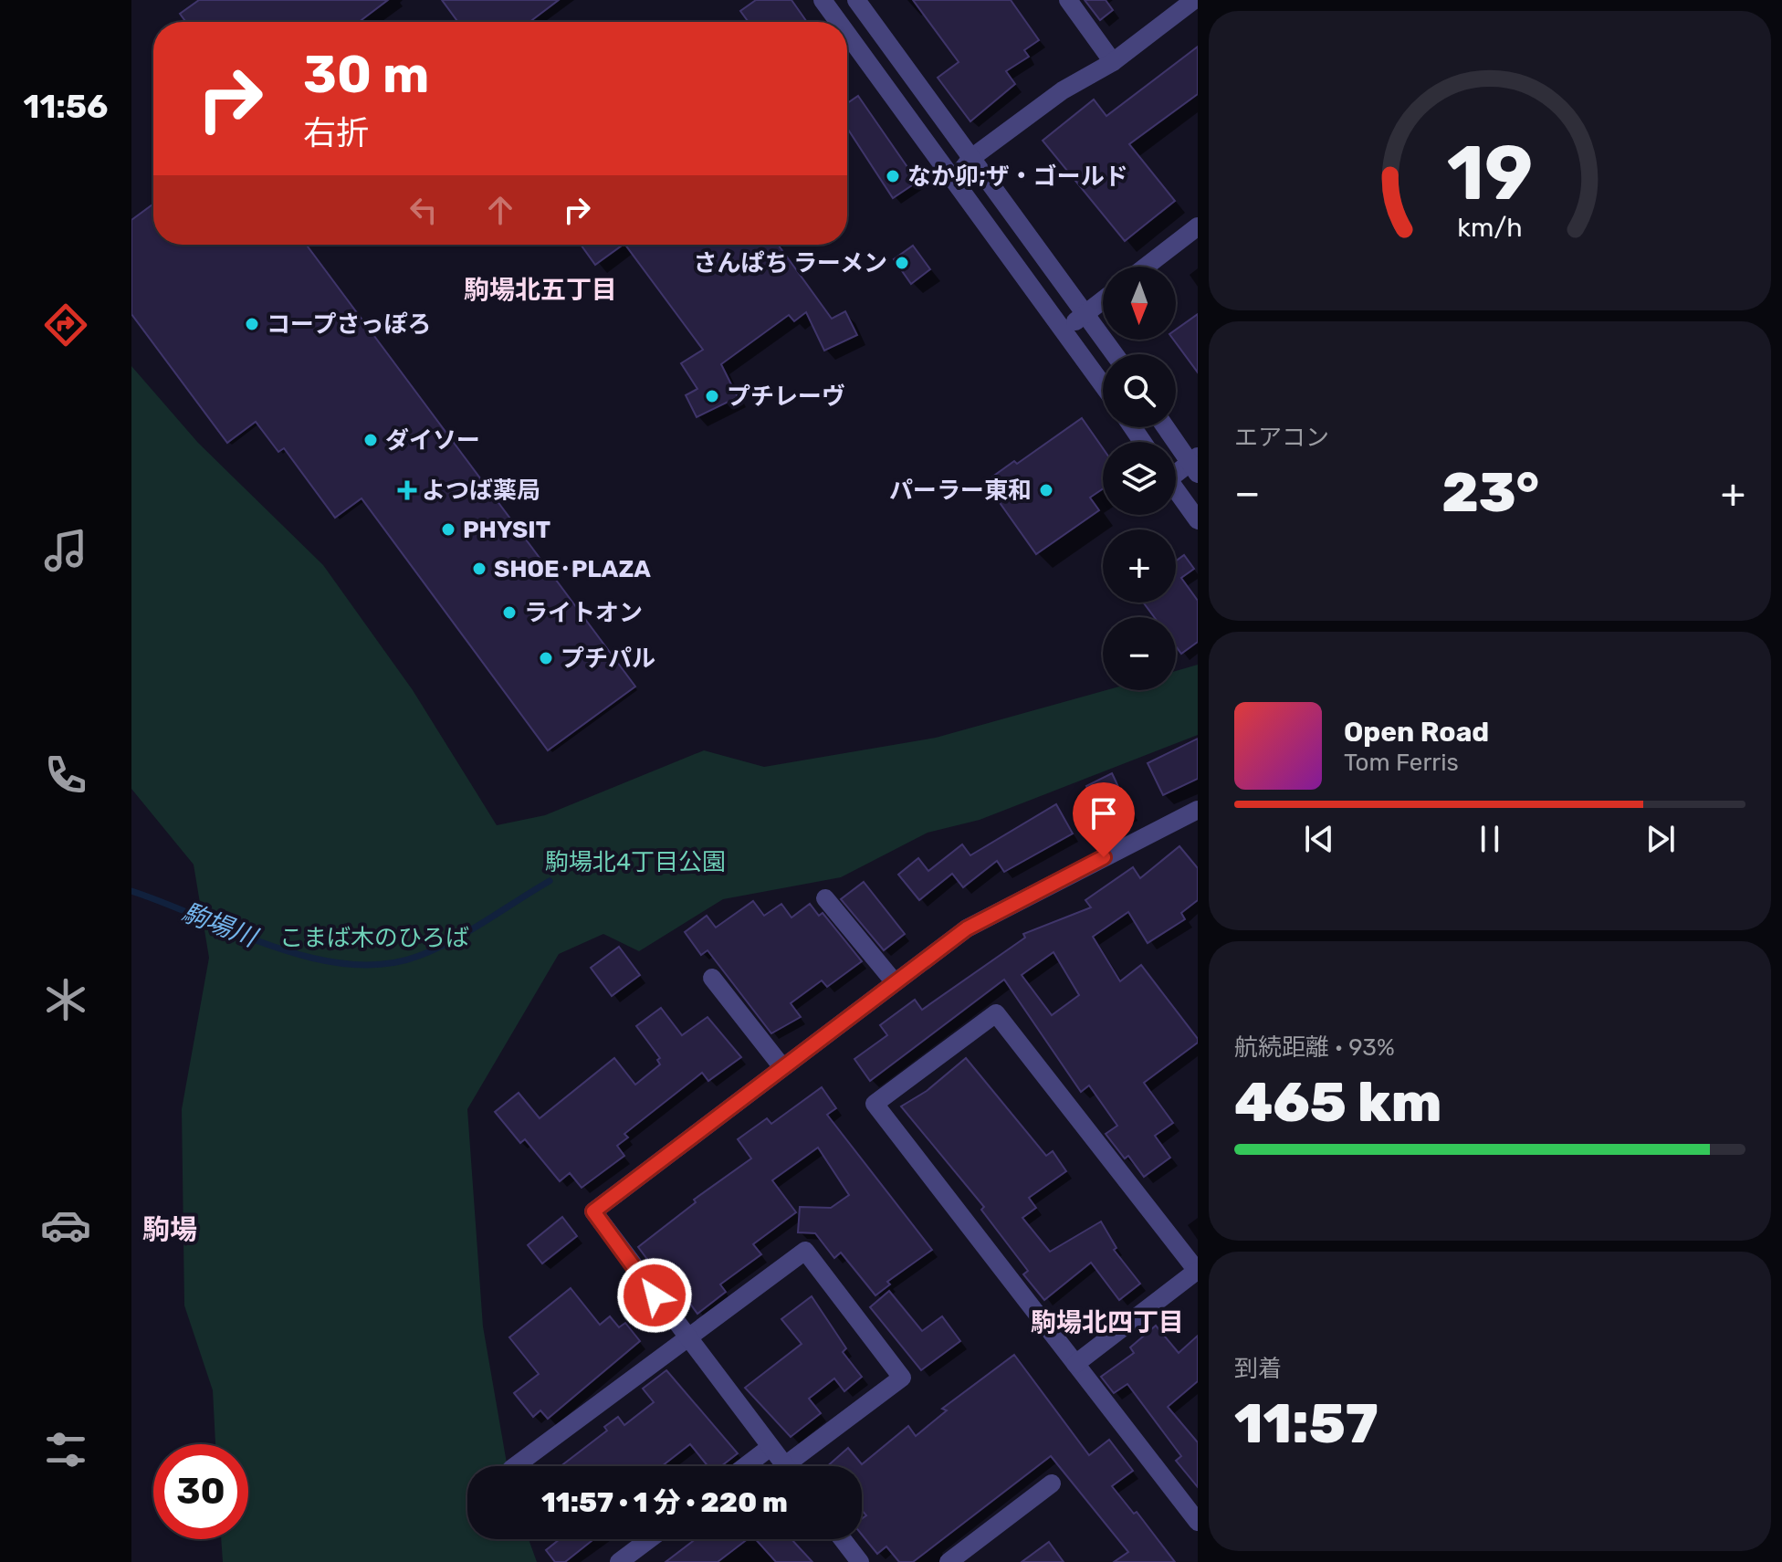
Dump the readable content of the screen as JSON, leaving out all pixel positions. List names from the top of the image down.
{
  "districts": ["駒場北五丁目", "駒場", "駒場北四丁目"],
  "water": ["駒場川"],
  "parks": ["駒場北4丁目公園", "こまば木のひろば"],
  "places": {
    "other": [
      "なか卯;ザ・ゴールド",
      "さんぱち ラーメン",
      "コープさっぽろ",
      "プチレーヴ",
      "ダイソー",
      "パーラー東和",
      "PHYSIT",
      "SHOE･PLAZA",
      "ライトオン",
      "プチパル"
    ],
    "health": ["よつば薬局"]
  },
  "north": "bottom",
  "page": {
    "tabs": "11:56",
    "turn": ["30 m", "右折"],
    "map_buttons": ["+", "−"],
    "tile": [
      "エアコン",
      ["航続距離 · 93%", "465 km"],
      ["到着", "11:57"]
    ],
    "heat": ["−", "23°", "+"],
    "song": ["Open Road", "Tom Ferris"],
    "limit": "30",
    "trip": "11:57 · 1 分 · 220 m",
    "gauge": ["19", "km/h"]
  }
}
